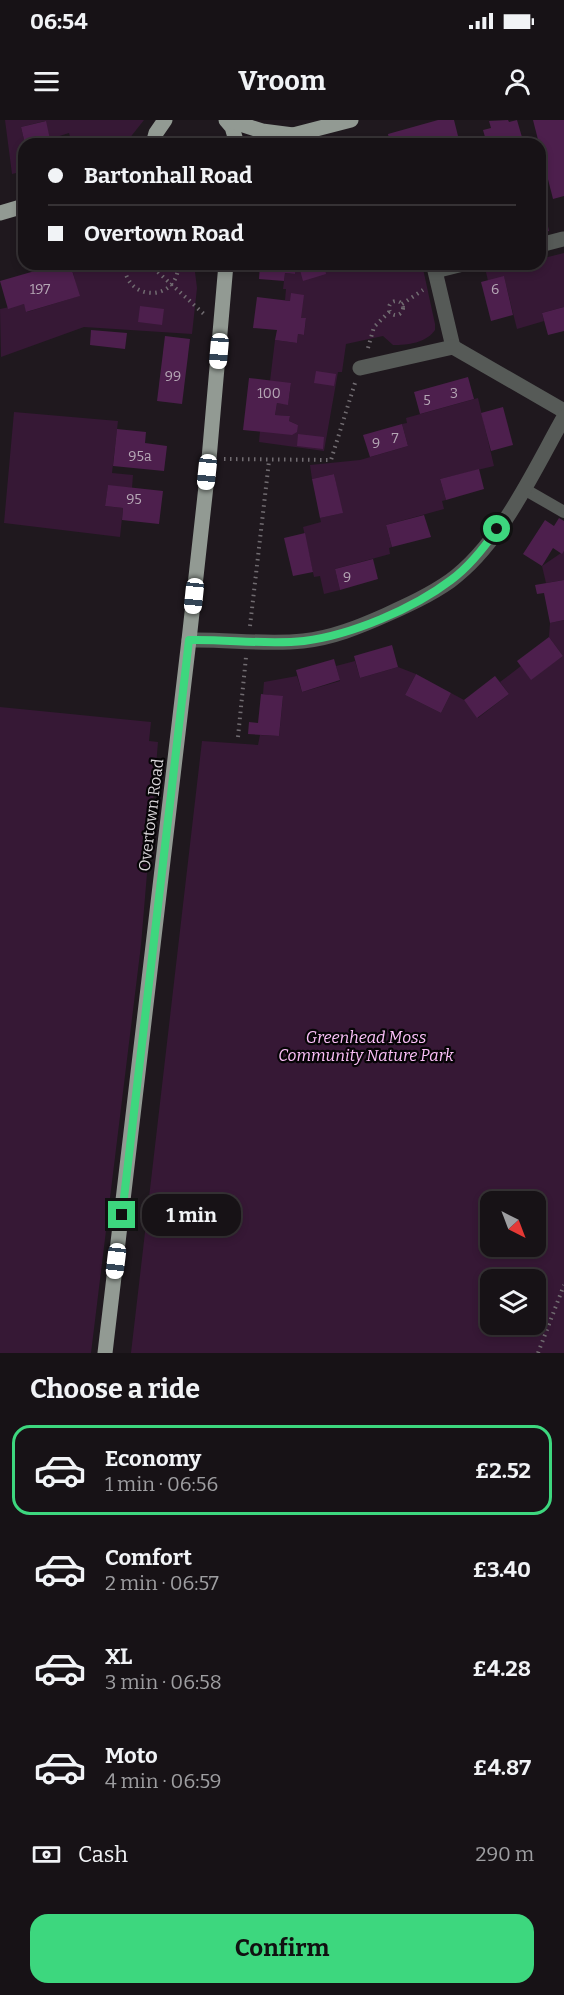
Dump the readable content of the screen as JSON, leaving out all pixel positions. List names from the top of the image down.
{
  "streets": {
    "main road": ["Overtown Road"]
  },
  "parks": ["Greenhead Moss Community Nature Park"],
  "house_numbers": [
    "197",
    "6",
    "99",
    "100",
    "3",
    "5",
    "7",
    "9",
    "95a",
    "95",
    "9"
  ],
  "north": "bottom right",
  "page": {
    "status": "06:54",
    "header": "Vroom",
    "banner": ["Bartonhall Road", "Overtown Road"],
    "bubble": "1 min",
    "heading": "Choose a ride",
    "list": [
      {
        "name": "Economy",
        "note": "1 min · 06:56",
        "value": "£2.52"
      },
      {
        "name": "Comfort",
        "note": "2 min · 06:57",
        "value": "£3.40"
      },
      {
        "name": "XL",
        "note": "3 min · 06:58",
        "value": "£4.28"
      },
      {
        "name": "Moto",
        "note": "4 min · 06:59",
        "value": "£4.87"
      }
    ],
    "pay": ["Cash", "290 m"],
    "buttons": "Confirm"
  }
}
